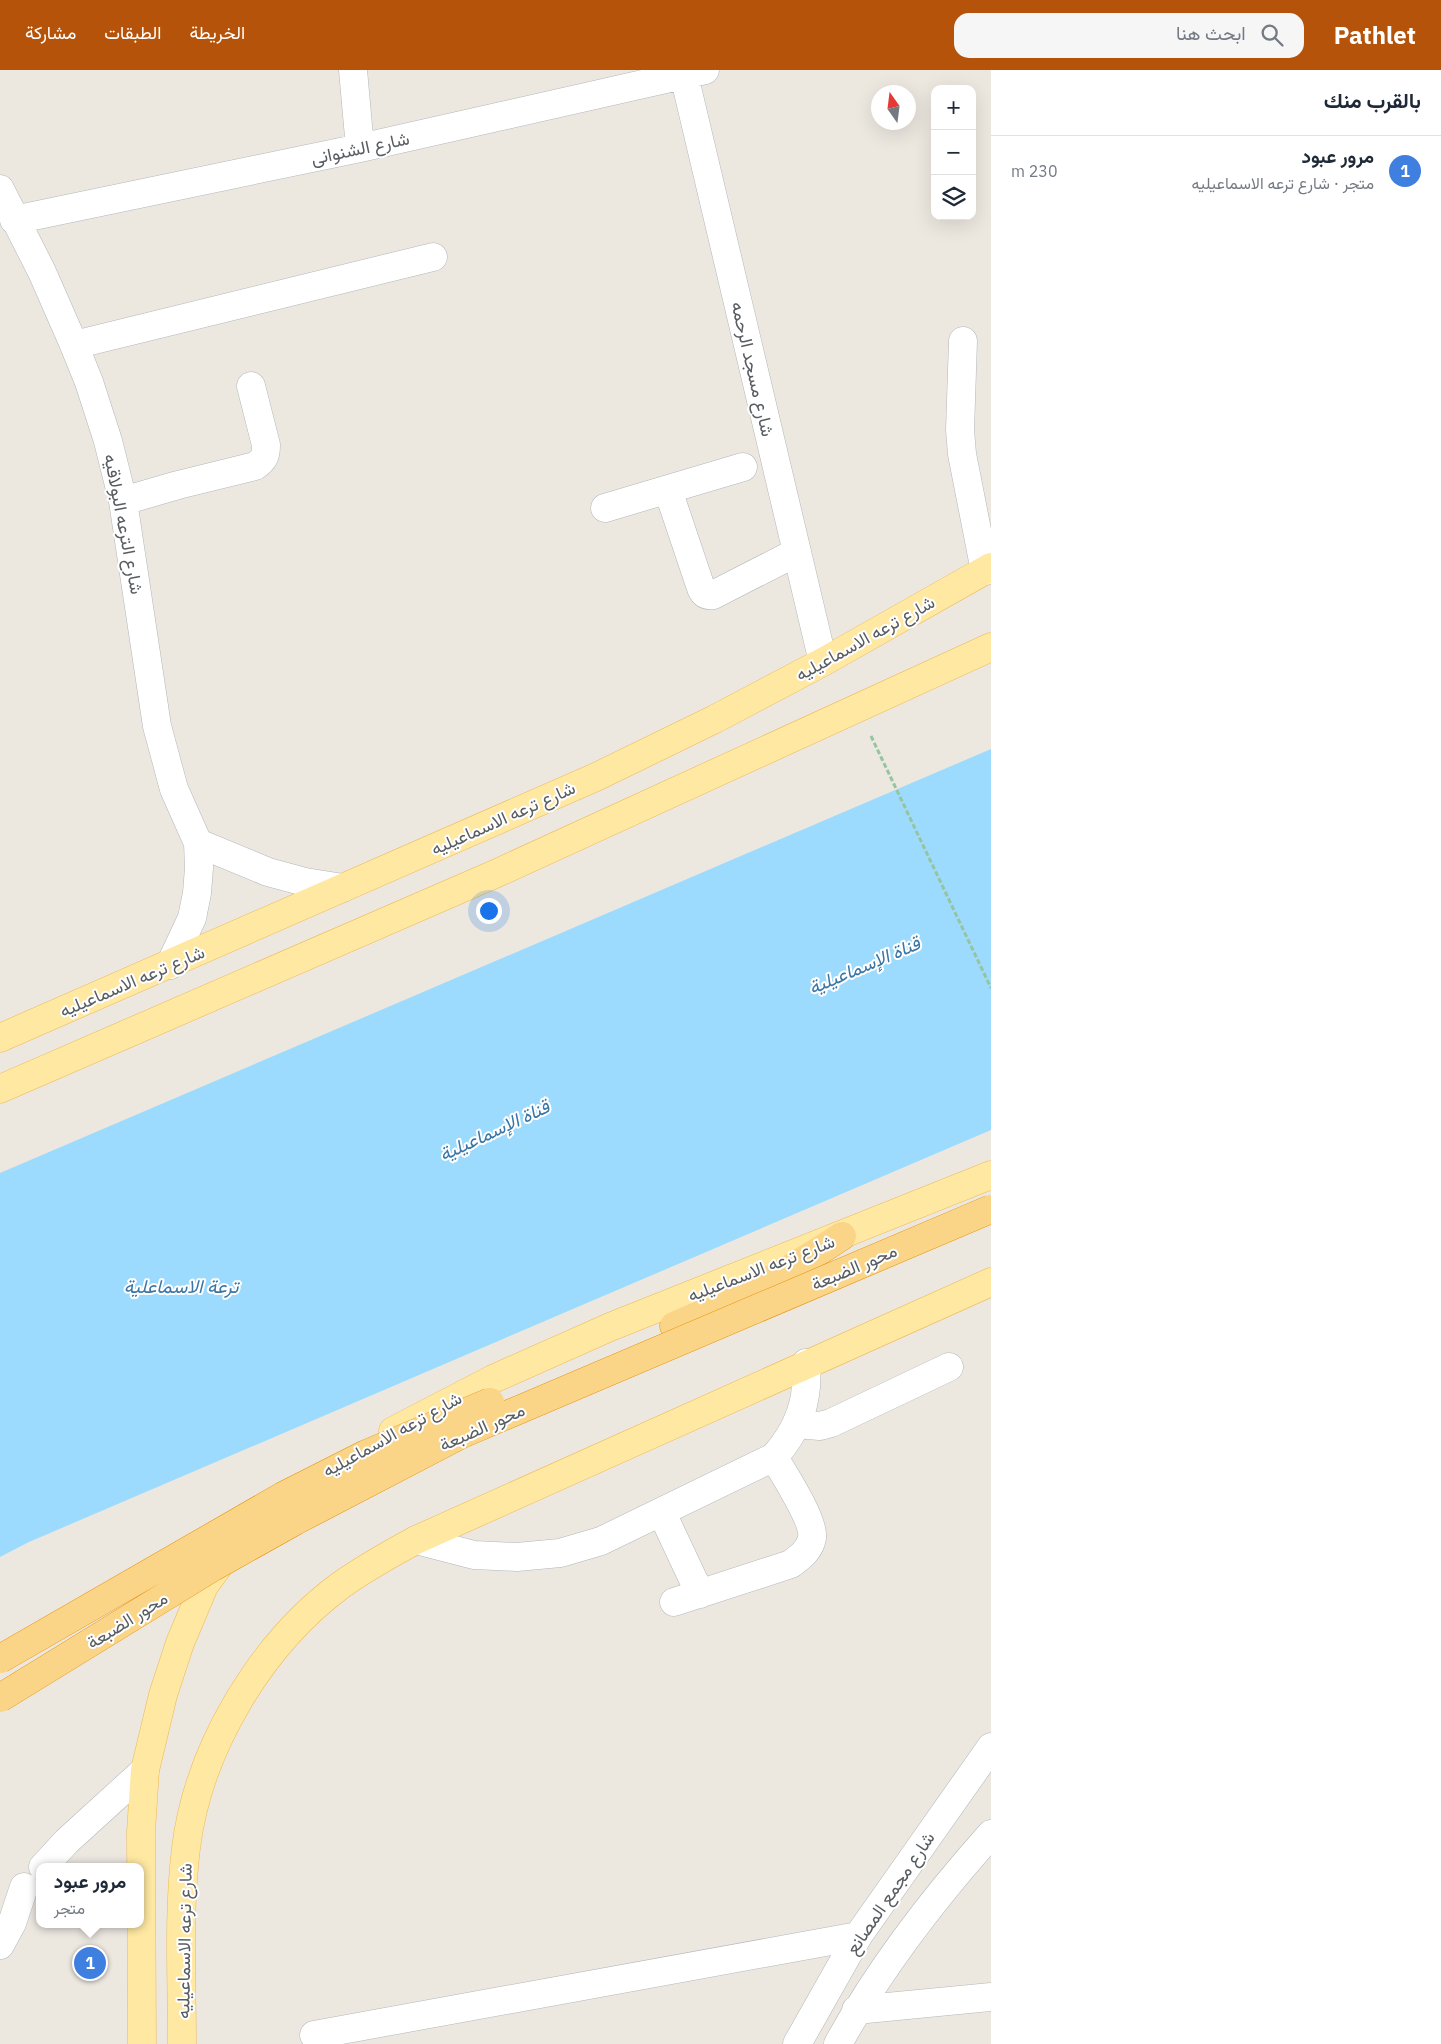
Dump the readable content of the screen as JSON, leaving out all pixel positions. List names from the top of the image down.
{
  "streets": {
    "highway": ["محور الضبعة"],
    "main road": ["شارع ترعه الاسماعيليه"],
    "street": [
      "شارع الشنوانى",
      "شارع مسجد الرحمه",
      "شارع الترعه البولاقيه",
      "شارع مجمع المصانع"
    ]
  },
  "crossings": [
    ["شارع الشنوانى", "شارع مسجد الرحمه"],
    ["شارع الشنوانى", "شارع الترعه البولاقيه"],
    ["شارع مسجد الرحمه", "شارع ترعه الاسماعيليه"],
    ["شارع الترعه البولاقيه", "شارع ترعه الاسماعيليه"]
  ],
  "water": ["قناة الإسماعيلية", "ترعة الاسماعلية"],
  "north": "top",
  "page": {
    "header": "Pathlet",
    "search": "ابحث هنا",
    "nav": ["الخريطة", "الطبقات", "مشاركة"],
    "heading": "بالقرب منك",
    "map_buttons": ["+", "−"],
    "list": [
      {
        "mark": "1",
        "name": "مرور عبود",
        "note": "متجر · شارع ترعه الاسماعيليه",
        "value": "230 m"
      }
    ],
    "popup": ["مرور عبود", "متجر"],
    "pins": "1"
  }
}
